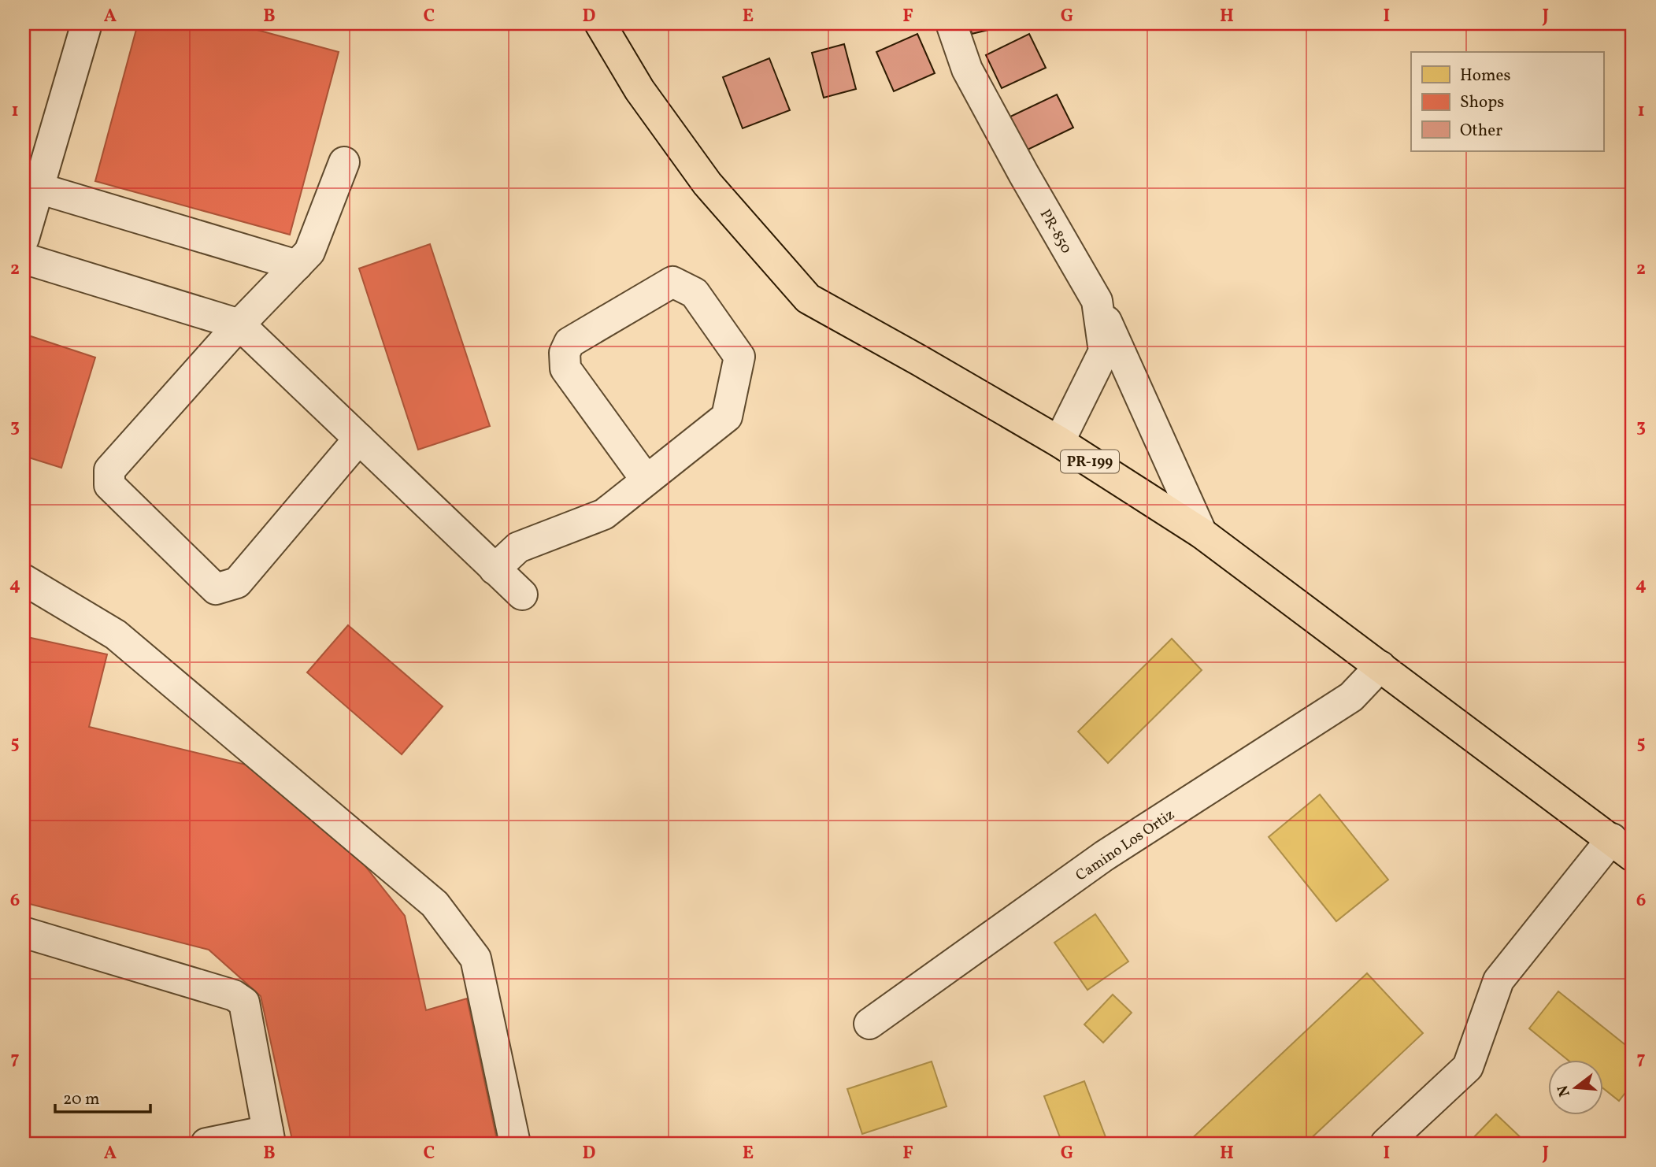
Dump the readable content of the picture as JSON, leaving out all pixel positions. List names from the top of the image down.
{
  "streets": {
    "main road": ["PR-199"],
    "street": ["PR-850", "Camino Los Ortiz"]
  },
  "crossings": [
    ["PR-850", "PR-199"],
    ["PR-199", "Camino Los Ortiz"]
  ],
  "legend": ["Homes", "Shops", "Other"],
  "scale_bar": "20 m",
  "north": "left",
  "grid": {
    "columns": [
      "A",
      "B",
      "C",
      "D",
      "E",
      "F",
      "G",
      "H",
      "I",
      "J"
    ],
    "rows": [
      "1",
      "2",
      "3",
      "4",
      "5",
      "6",
      "7"
    ]
  }
}
